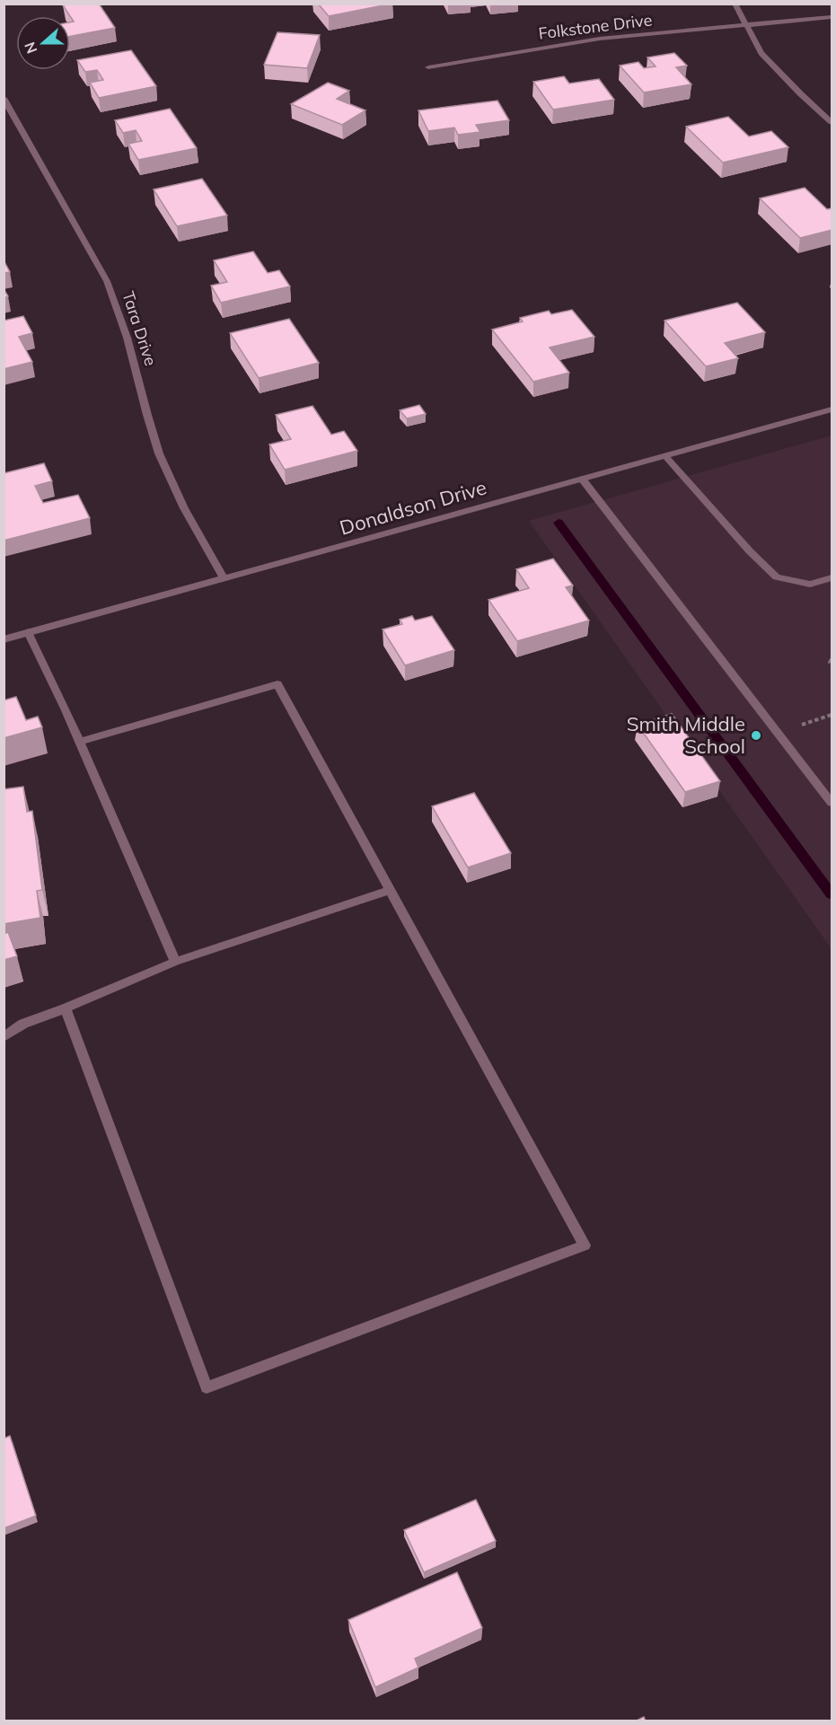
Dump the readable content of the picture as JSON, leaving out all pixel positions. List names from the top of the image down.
{
  "streets": {
    "street": ["Folkstone Drive", "Tara Drive", "Donaldson Drive"]
  },
  "crossings": [
    ["Tara Drive", "Donaldson Drive"]
  ],
  "places": ["Smith Middle School"],
  "north": "left"
}
